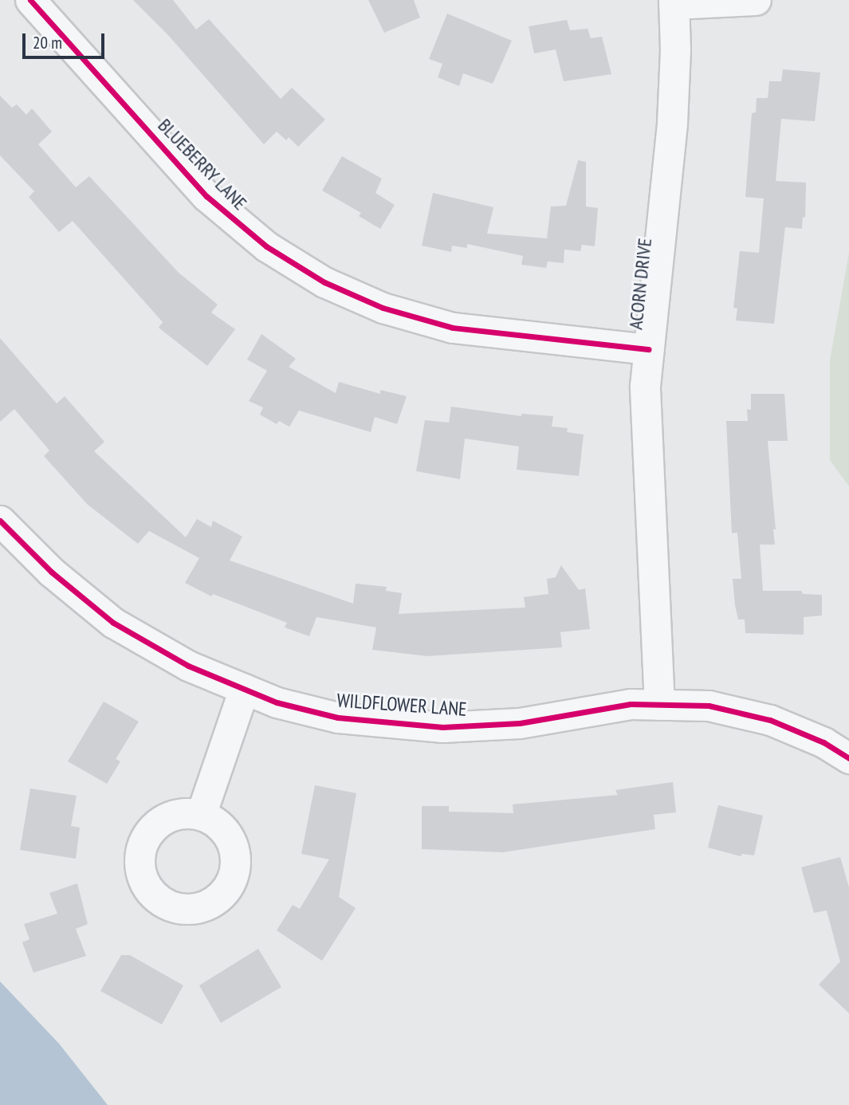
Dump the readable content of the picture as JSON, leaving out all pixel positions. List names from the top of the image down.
{
  "streets": {
    "street": ["BLUEBERRY LANE", "ACORN DRIVE", "WILDFLOWER LANE"]
  },
  "crossings": [
    ["BLUEBERRY LANE", "ACORN DRIVE"],
    ["ACORN DRIVE", "WILDFLOWER LANE"]
  ],
  "scale_bar": "20 m"
}
